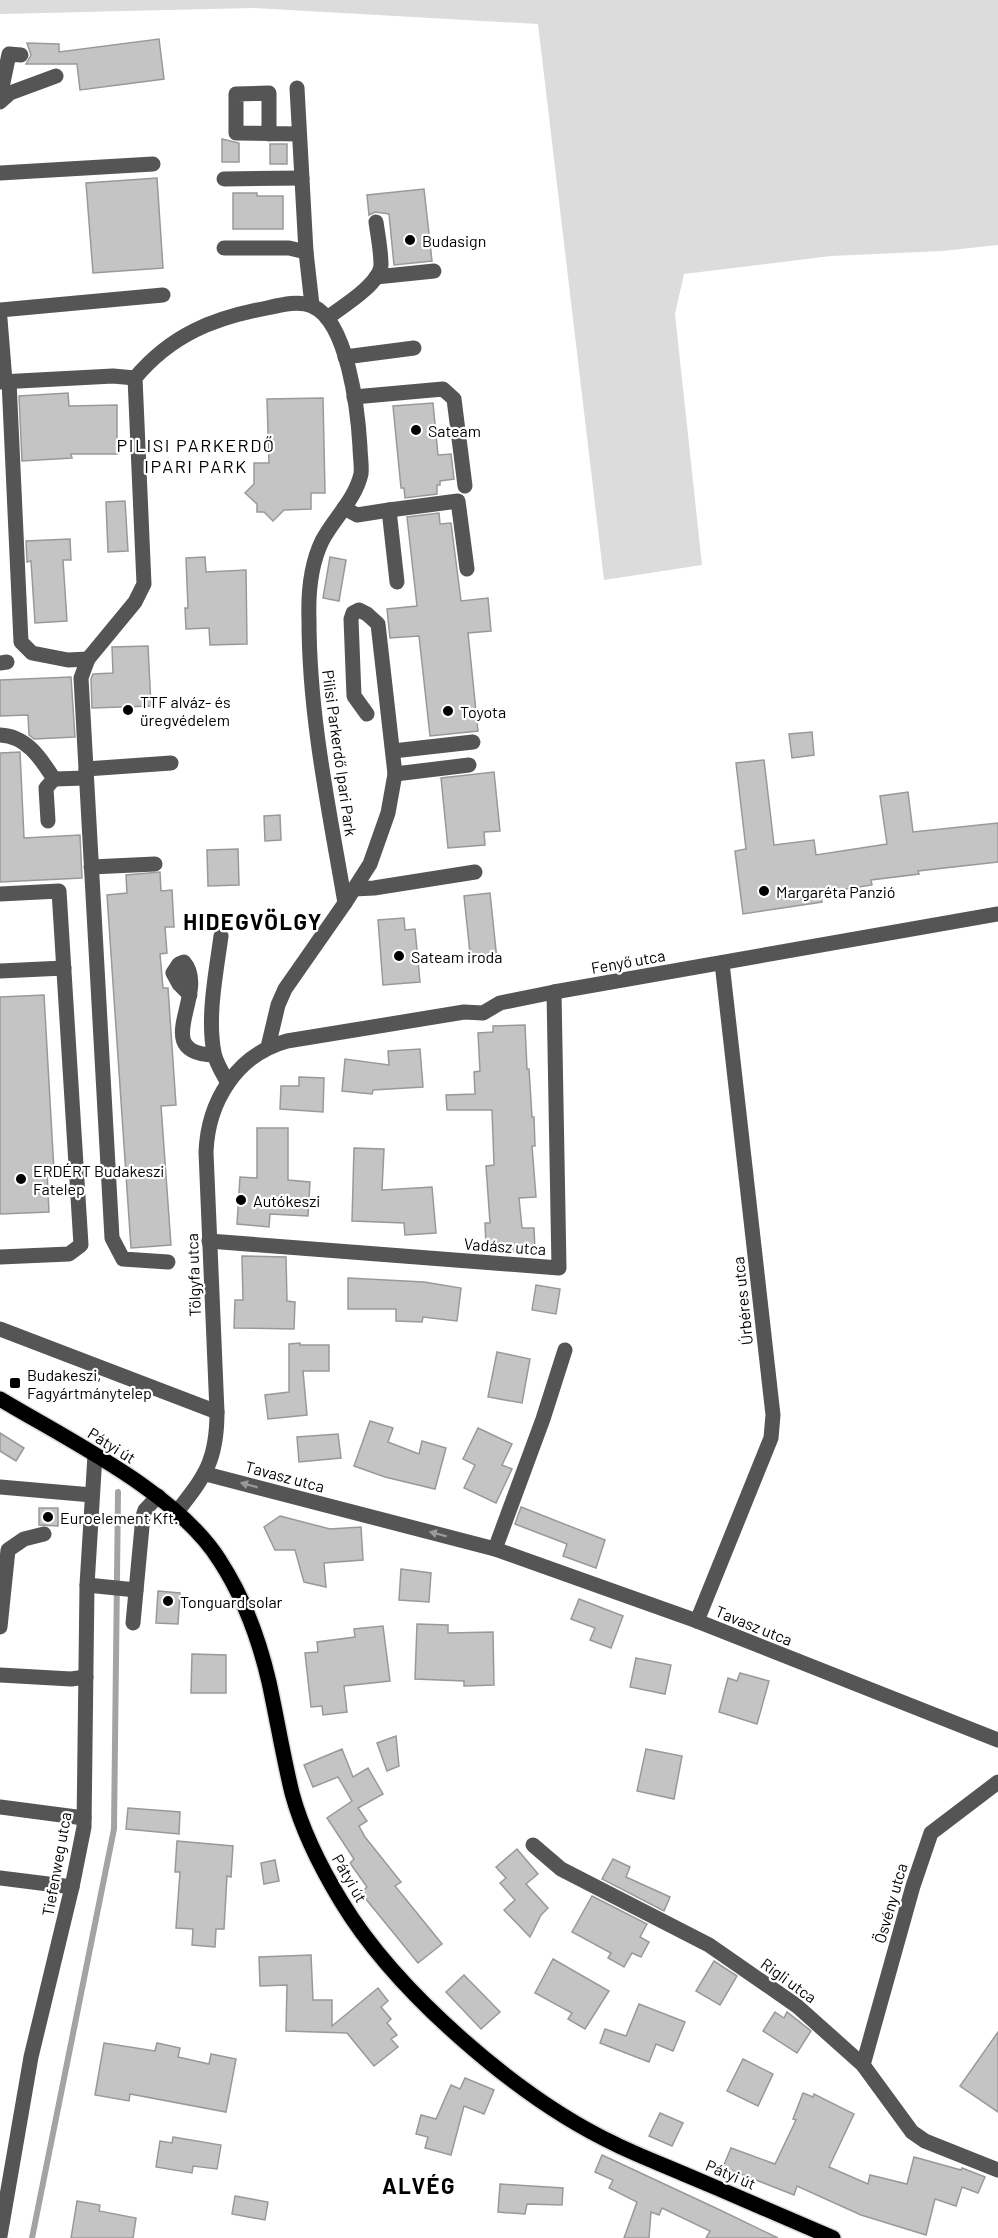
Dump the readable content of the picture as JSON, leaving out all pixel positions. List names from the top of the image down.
{
  "streets": {
    "main road": ["Pátyi út"],
    "street": [
      "Pilisi Parkerdő Ipari Park",
      "Fenyő utca",
      "Vadász utca",
      "Tölgyfa utca",
      "Úrbéres utca",
      "Tavasz utca",
      "Tiefenweg utca",
      "Ösvény utca",
      "Rigli utca"
    ]
  },
  "crossings": [
    ["Fenyő utca", "Vadász utca"],
    ["Fenyő utca", "Tölgyfa utca"],
    ["Fenyő utca", "Úrbéres utca"],
    ["Vadász utca", "Tölgyfa utca"],
    ["Tölgyfa utca", "Pátyi út"],
    ["Tölgyfa utca", "Tavasz utca"],
    ["Úrbéres utca", "Tavasz utca"],
    ["Pátyi út", "Tiefenweg utca"],
    ["Ösvény utca", "Rigli utca"]
  ],
  "one_way": ["Tavasz utca"],
  "districts": ["PILISI PARKERDŐ IPARI PARK", "HIDEGVÖLGY", "ALVÉG"],
  "places": {
    "other": [
      "Budasign",
      "Sateam",
      "TTF alváz- és üregvédelem",
      "Toyota",
      "Margaréta Panzió",
      "Sateam iroda",
      "ERDÉRT Budakeszi Fatelep",
      "Autókeszi",
      "Euroelement Kft.",
      "Tonguard solar"
    ],
    "transit": ["Budakeszi, Fagyártmánytelep"]
  }
}
